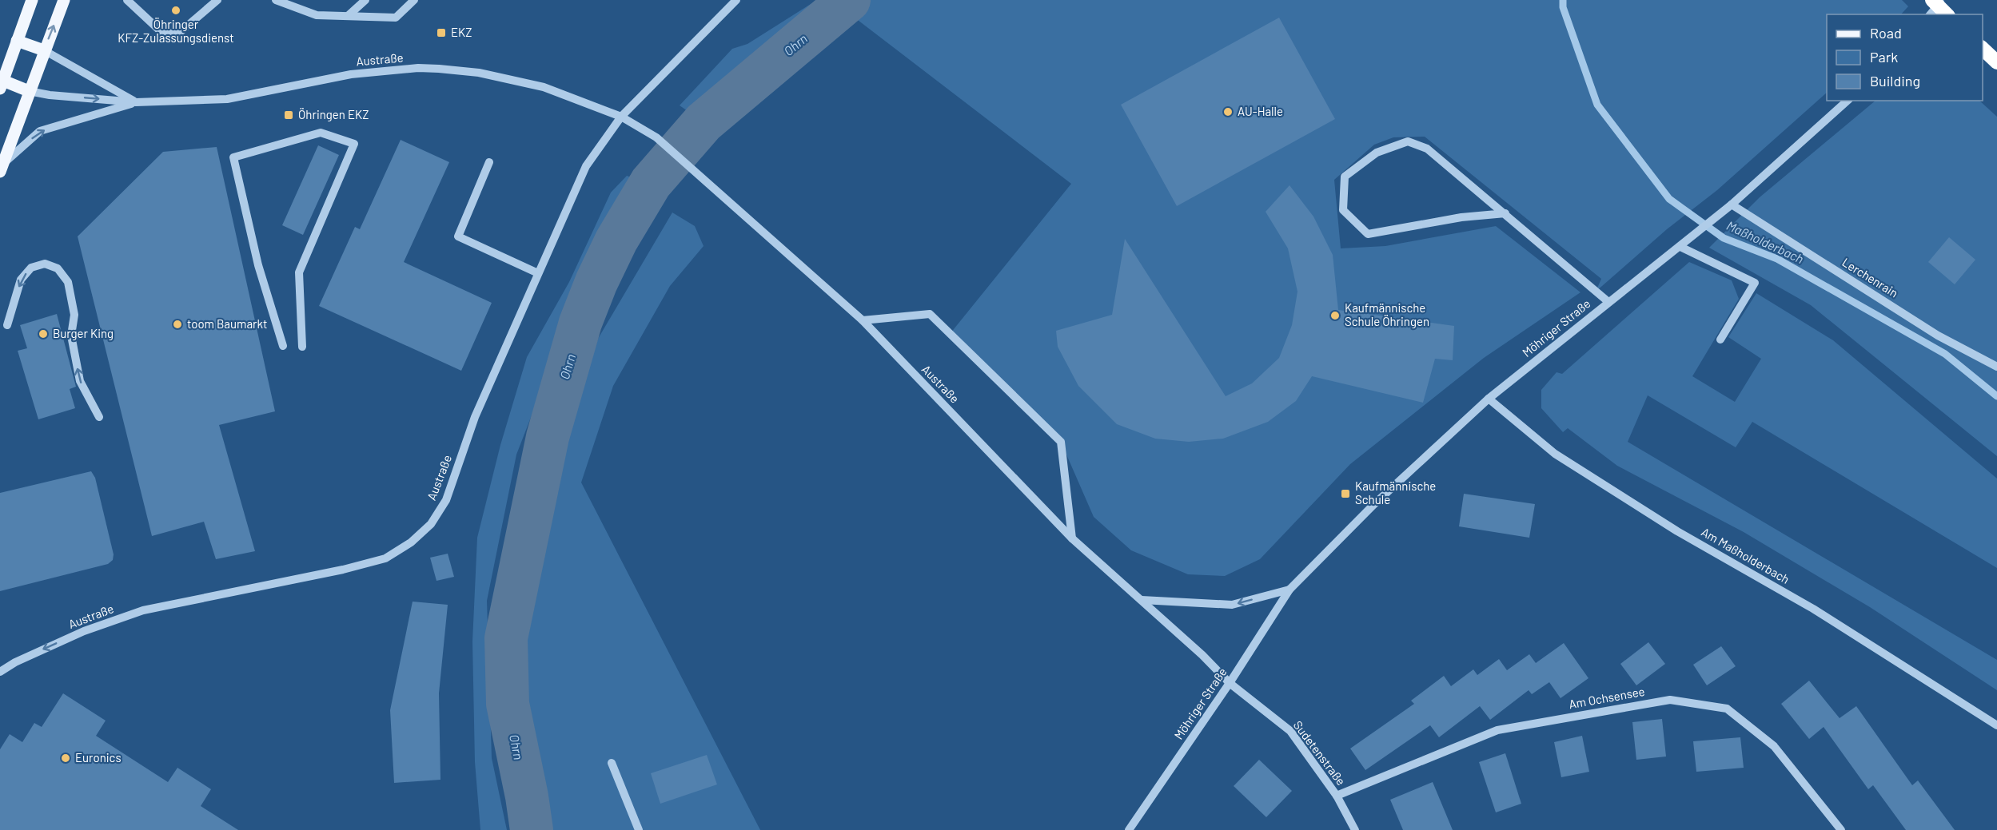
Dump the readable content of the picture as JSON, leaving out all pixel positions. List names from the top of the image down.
{
  "streets": {
    "street": [
      "Austraße",
      "Lerchenrain",
      "Möhriger Straße",
      "Am Maßholderbach",
      "Am Ochsensee",
      "Sudetenstraße"
    ]
  },
  "crossings": [
    ["Austraße", "Möhriger Straße"],
    ["Austraße", "Sudetenstraße"],
    ["Lerchenrain", "Möhriger Straße"],
    ["Möhriger Straße", "Am Maßholderbach"],
    ["Möhriger Straße", "Sudetenstraße"],
    ["Am Ochsensee", "Sudetenstraße"]
  ],
  "water": ["Ohrn", "Maßholderbach"],
  "places": {
    "other": [
      "Öhringer KFZ-Zulassungsdienst",
      "AU-Halle",
      "Kaufmännische Schule Öhringen",
      "toom Baumarkt",
      "Burger King",
      "Euronics"
    ],
    "transit": ["EKZ", "Öhringen EKZ", "Kaufmännische Schule"]
  },
  "legend": ["Road", "Park", "Building"]
}
